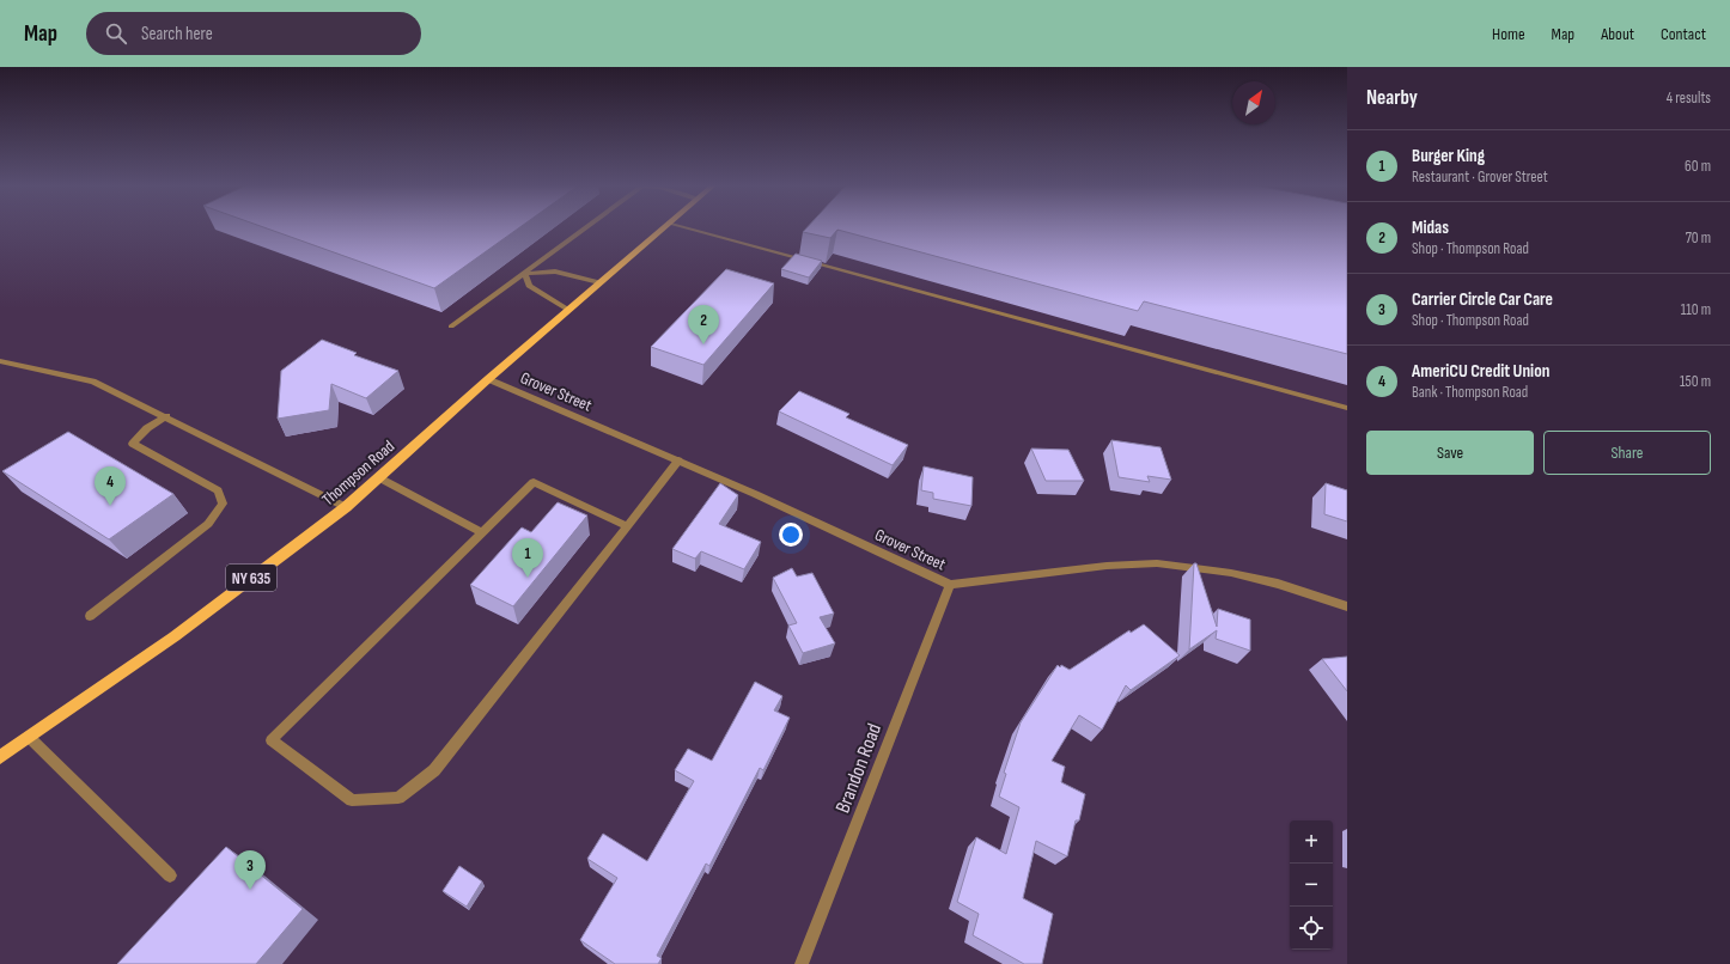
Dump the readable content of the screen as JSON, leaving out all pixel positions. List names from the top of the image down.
{
  "streets": {
    "main road": ["Thompson Road", "NY 635"],
    "street": ["Grover Street", "Brandon Road"]
  },
  "crossings": [
    ["Grover Street", "Thompson Road"],
    ["Grover Street", "Brandon Road"]
  ],
  "north": "top right",
  "page": {
    "header": "Map",
    "search": "Search here",
    "nav": [
      "Home",
      "Map",
      "About",
      "Contact"
    ],
    "heading": ["Nearby", "4 results"],
    "list": [
      {
        "mark": "1",
        "name": "Burger King",
        "note": "Restaurant · Grover Street",
        "value": "60 m"
      },
      {
        "mark": "2",
        "name": "Midas",
        "note": "Shop · Thompson Road",
        "value": "70 m"
      },
      {
        "mark": "3",
        "name": "Carrier Circle Car Care",
        "note": "Shop · Thompson Road",
        "value": "110 m"
      },
      {
        "mark": "4",
        "name": "AmeriCU Credit Union",
        "note": "Bank · Thompson Road",
        "value": "150 m"
      }
    ],
    "pins": [
      "2",
      "4",
      "1",
      "3"
    ],
    "buttons": ["Save", "Share"],
    "map_buttons": ["+", "−"]
  }
}
